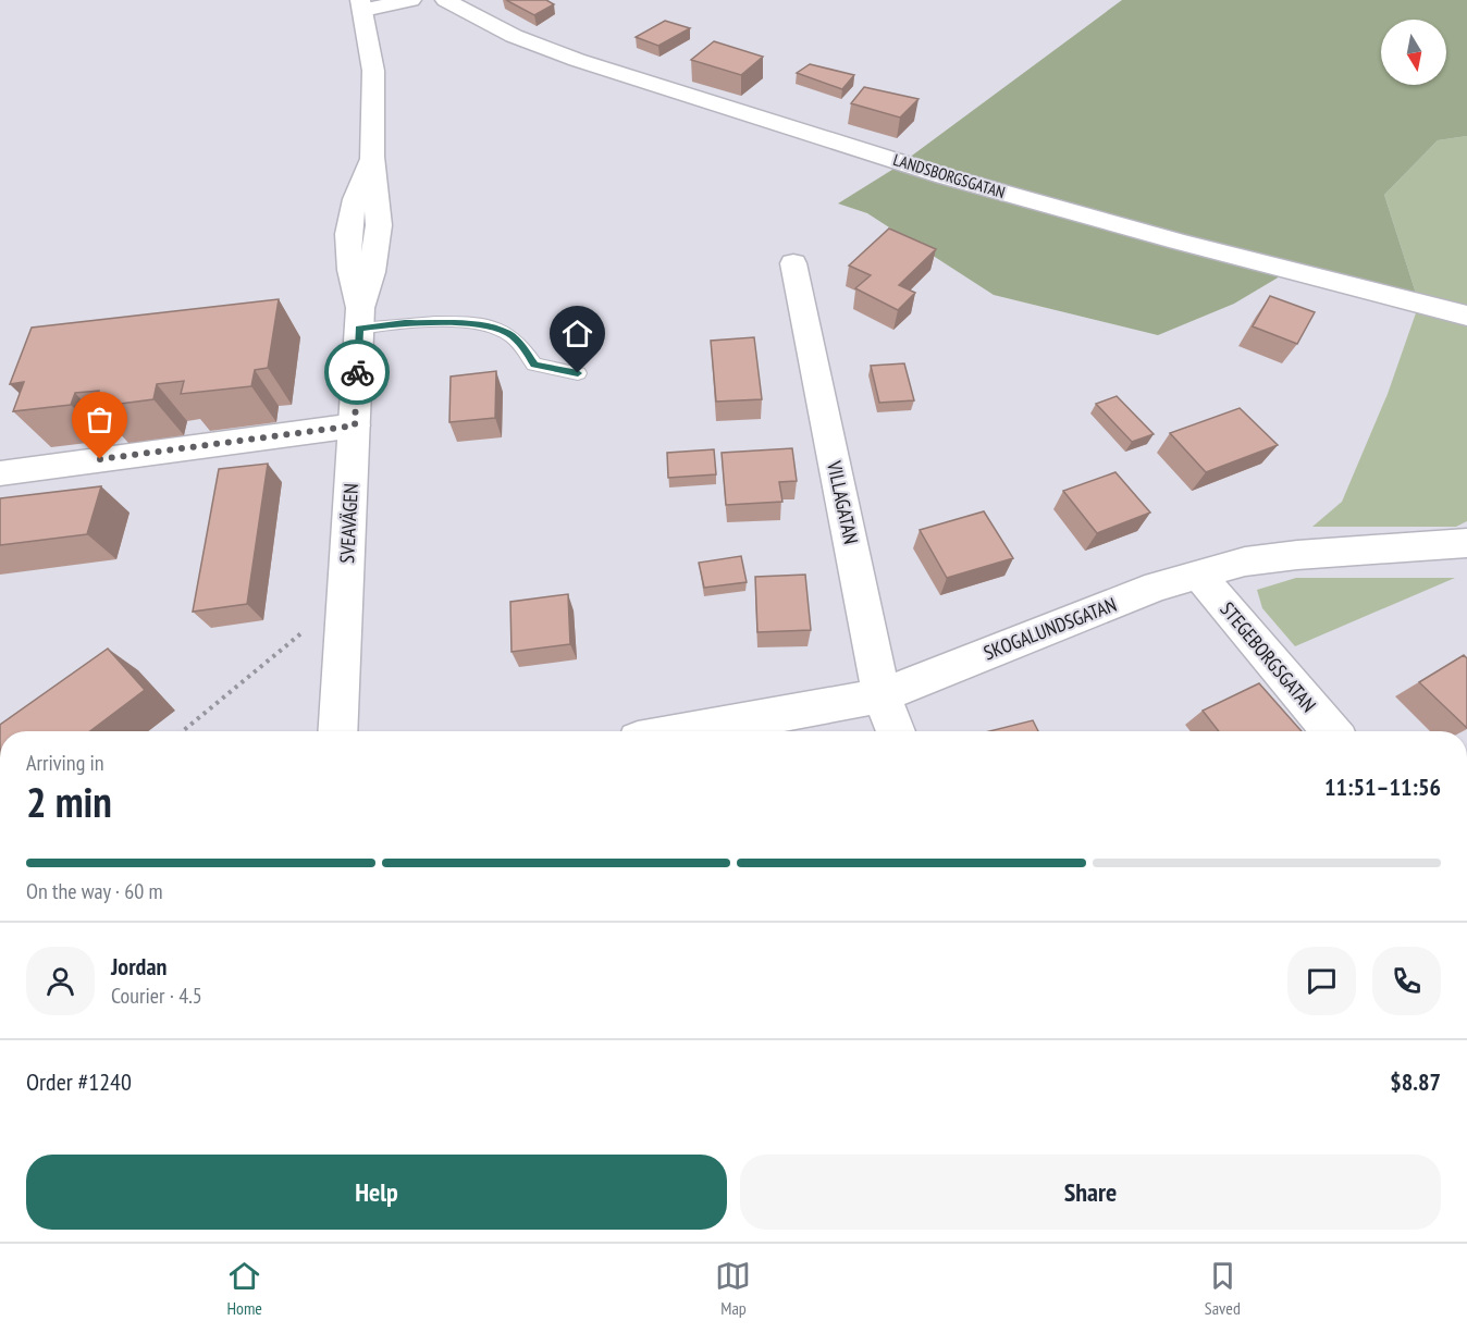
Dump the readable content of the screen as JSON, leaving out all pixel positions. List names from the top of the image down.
{
  "streets": {
    "street": [
      "LANDSBORGSGATAN",
      "VILLAGATAN",
      "SVEAVÄGEN",
      "SKOGALUNDSGATAN",
      "STEGEBORGSGATAN"
    ]
  },
  "crossings": [
    ["VILLAGATAN", "SKOGALUNDSGATAN"],
    ["SKOGALUNDSGATAN", "STEGEBORGSGATAN"]
  ],
  "north": "bottom",
  "page": {
    "heading": ["2 min", "Arriving in", "11:51–11:56"],
    "panel": [
      "Jordan",
      "Courier · 4.5",
      "Order #1240",
      "$8.87"
    ],
    "bar": "On the way · 60 m",
    "buttons": ["Help", "Share"],
    "tabs": ["Home", "Map", "Saved"]
  }
}
